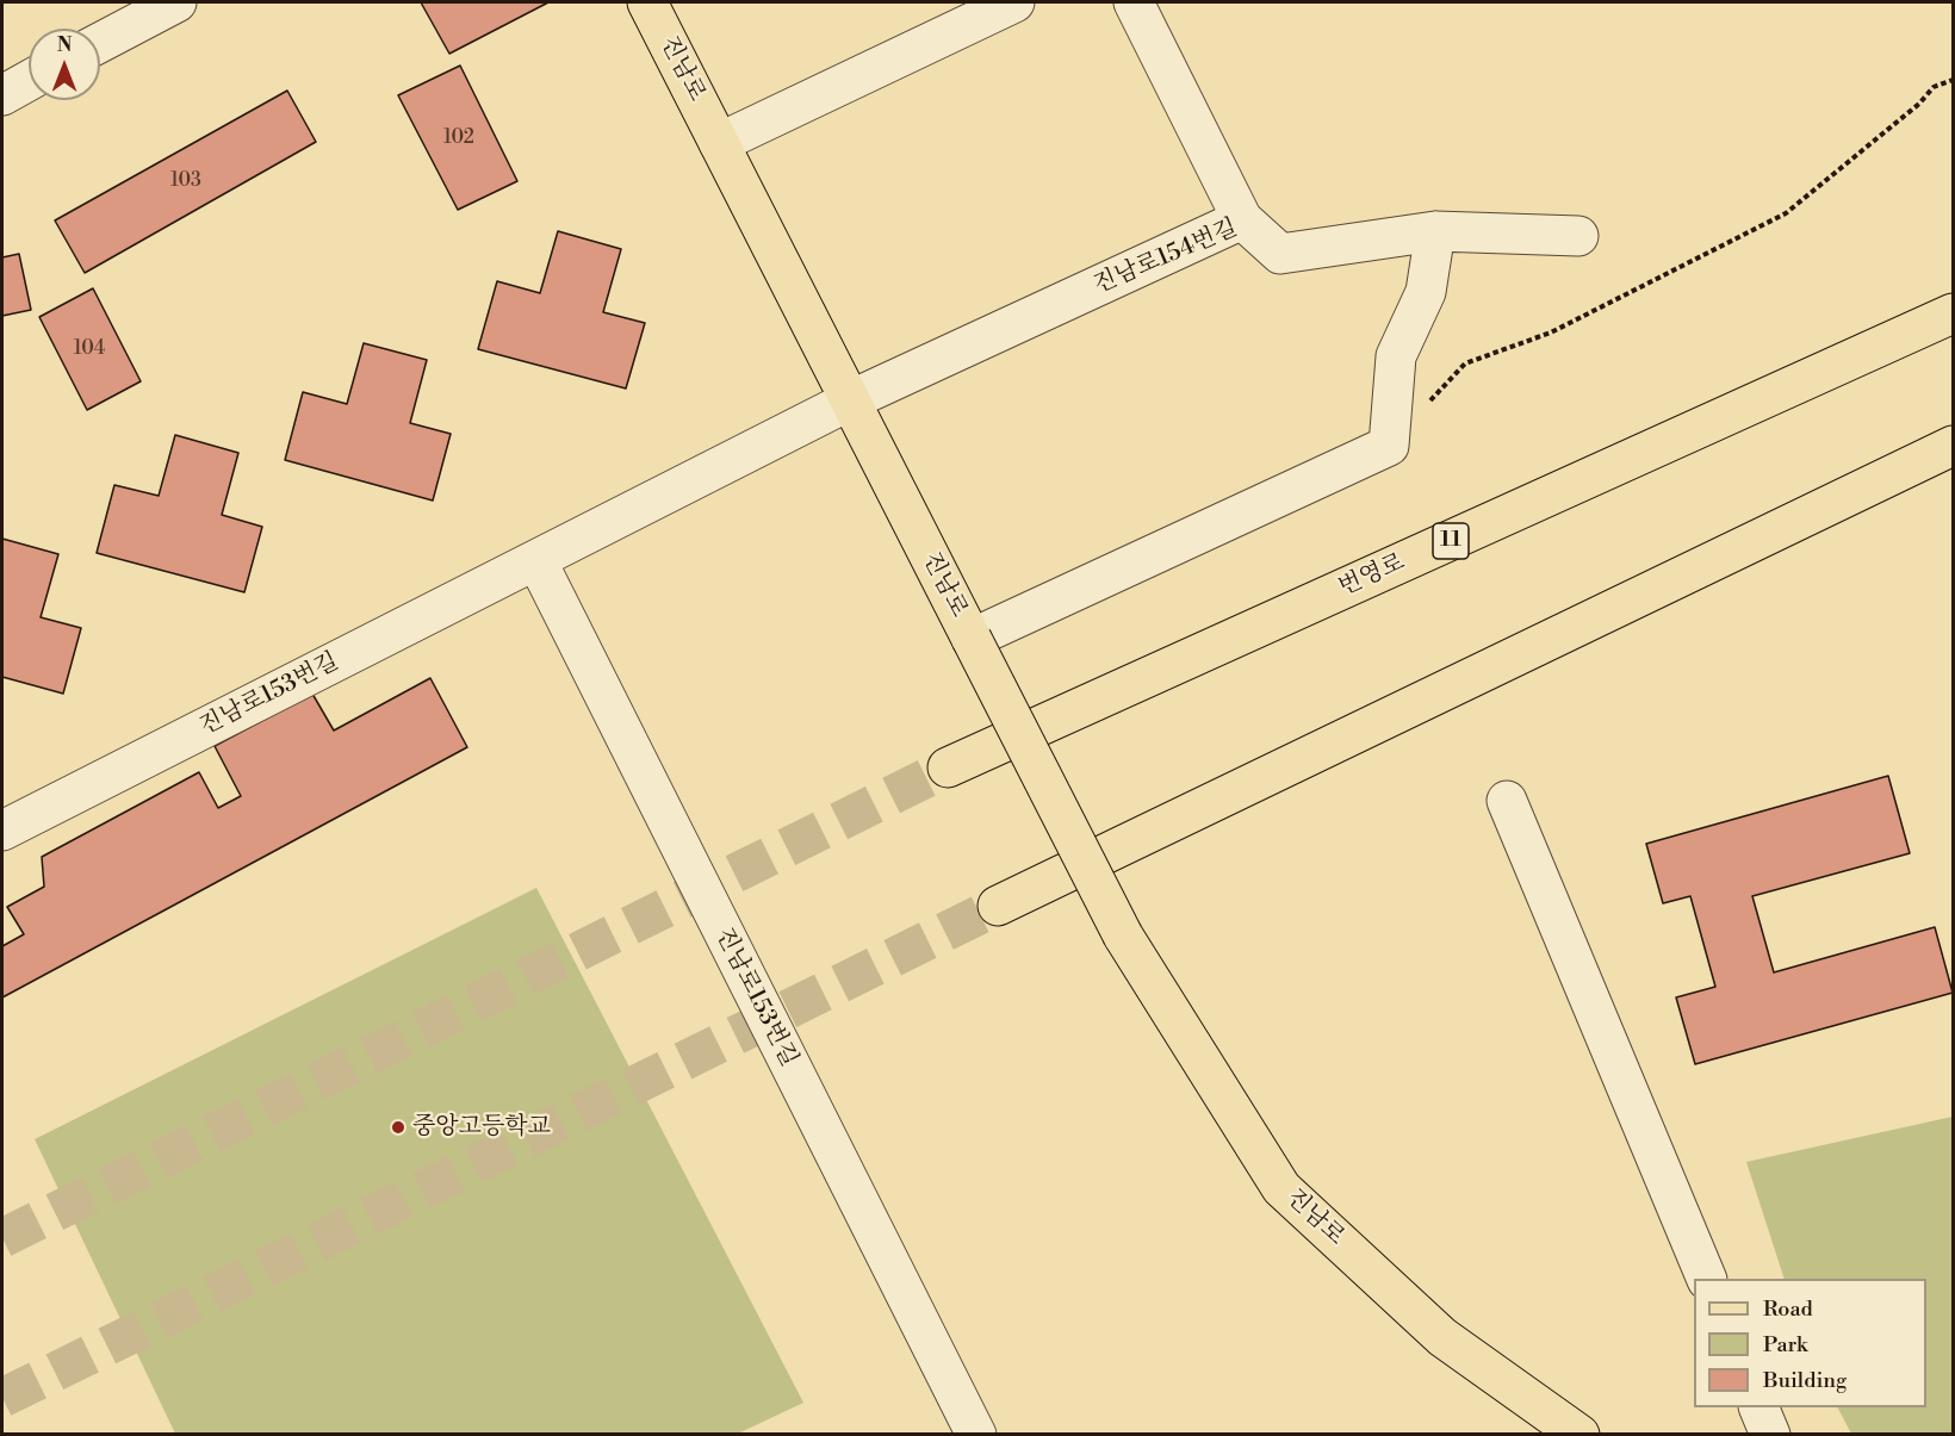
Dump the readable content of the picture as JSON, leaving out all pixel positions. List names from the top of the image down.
{
  "streets": {
    "main road": ["진남로", "11", "번영로"],
    "street": ["진남로154번길", "진남로153번길"]
  },
  "crossings": [
    ["진남로", "진남로154번길"],
    ["진남로", "진남로153번길"],
    ["진남로154번길", "진남로153번길"]
  ],
  "places": ["중앙고등학교"],
  "house_numbers": ["102", "103", "104"],
  "legend": ["Road", "Park", "Building"],
  "north": "top"
}
